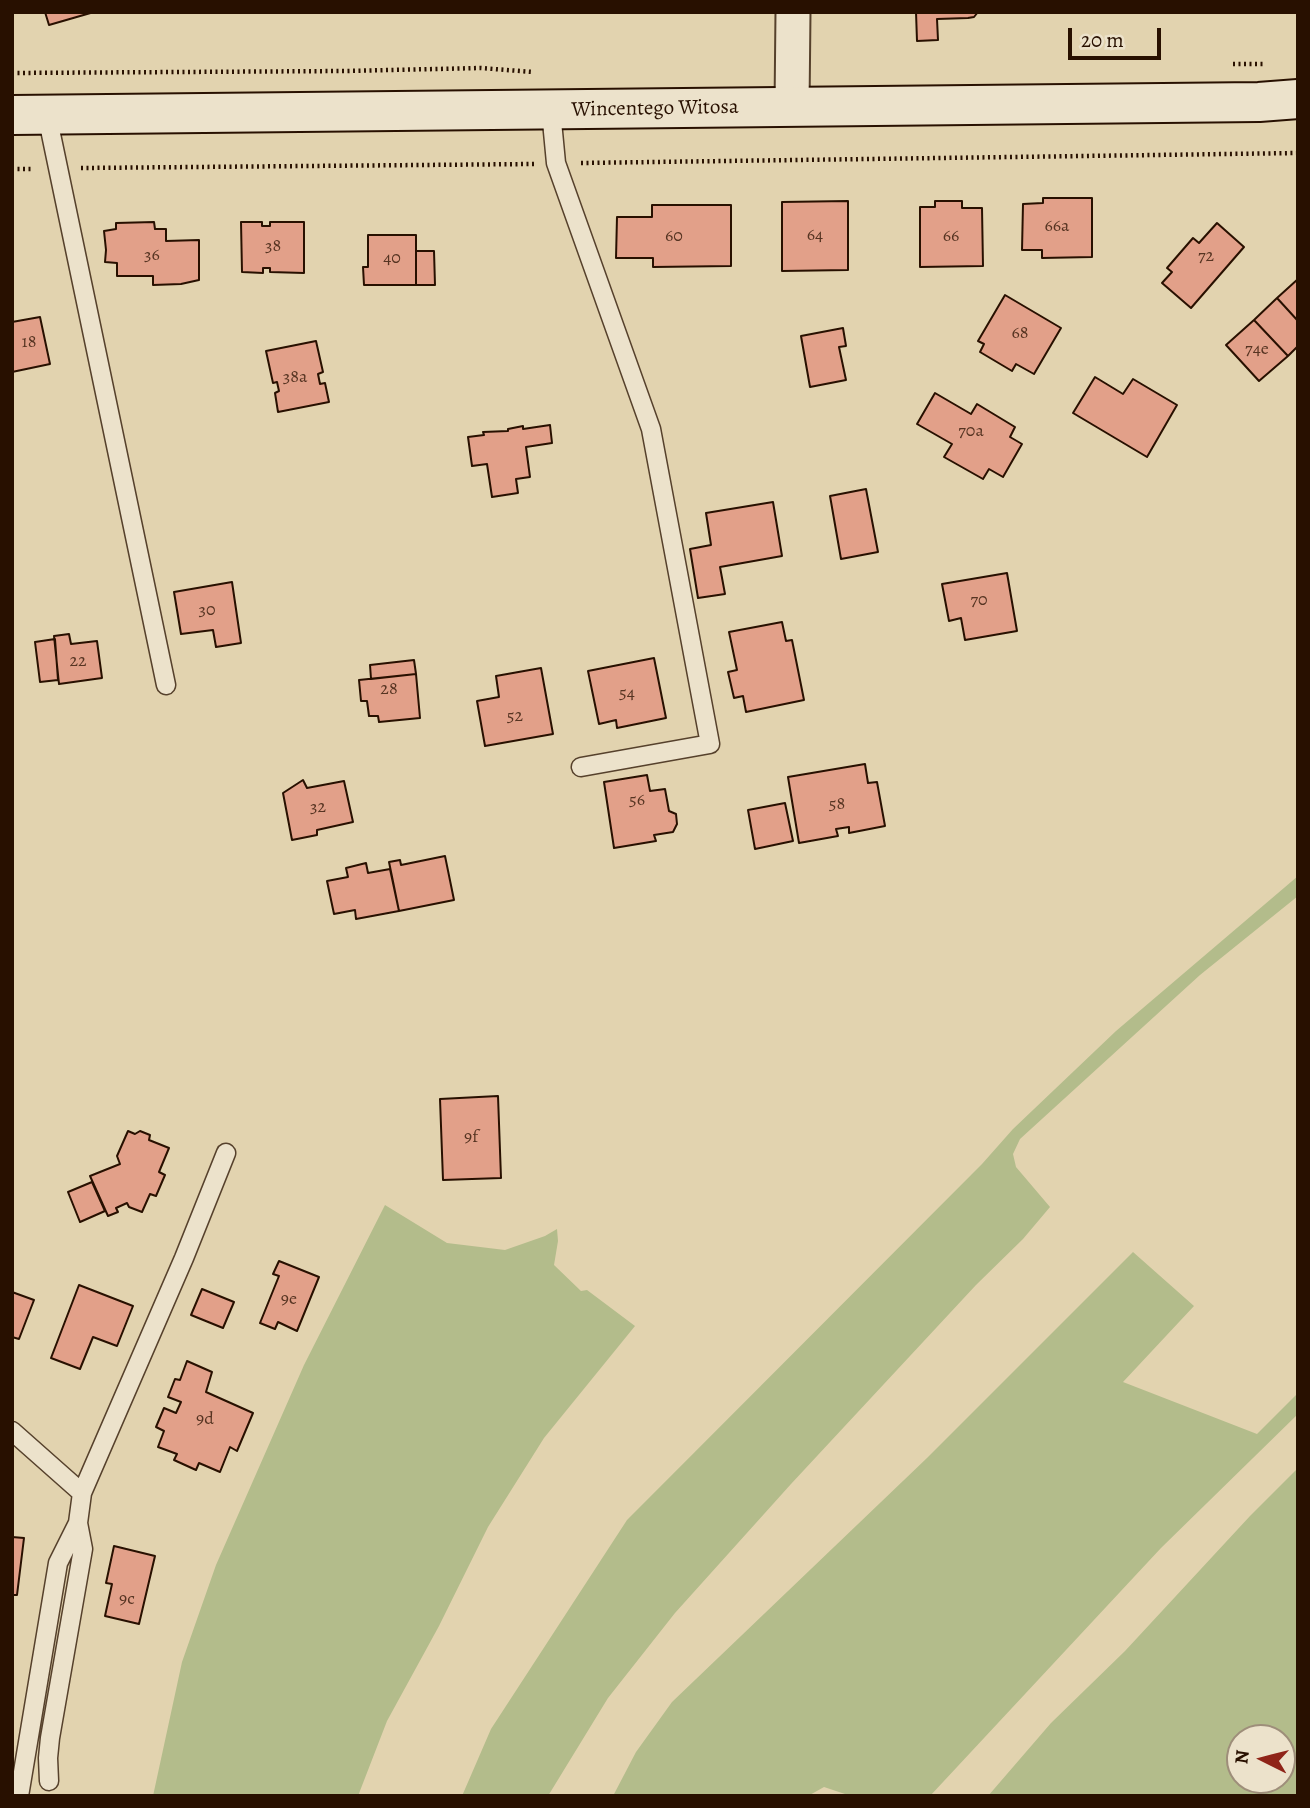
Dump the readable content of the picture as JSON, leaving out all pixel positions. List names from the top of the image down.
{
  "streets": {
    "street": ["Wincentego Witosa"]
  },
  "house_numbers": [
    "66a",
    "64",
    "60",
    "66",
    "38",
    "36",
    "72",
    "40",
    "68",
    "18",
    "74e",
    "38a",
    "70a",
    "70",
    "30",
    "22",
    "28",
    "54",
    "52",
    "56",
    "58",
    "32",
    "9f",
    "9e",
    "9d",
    "9c"
  ],
  "scale_bar": "20 m",
  "north": "left"
}
